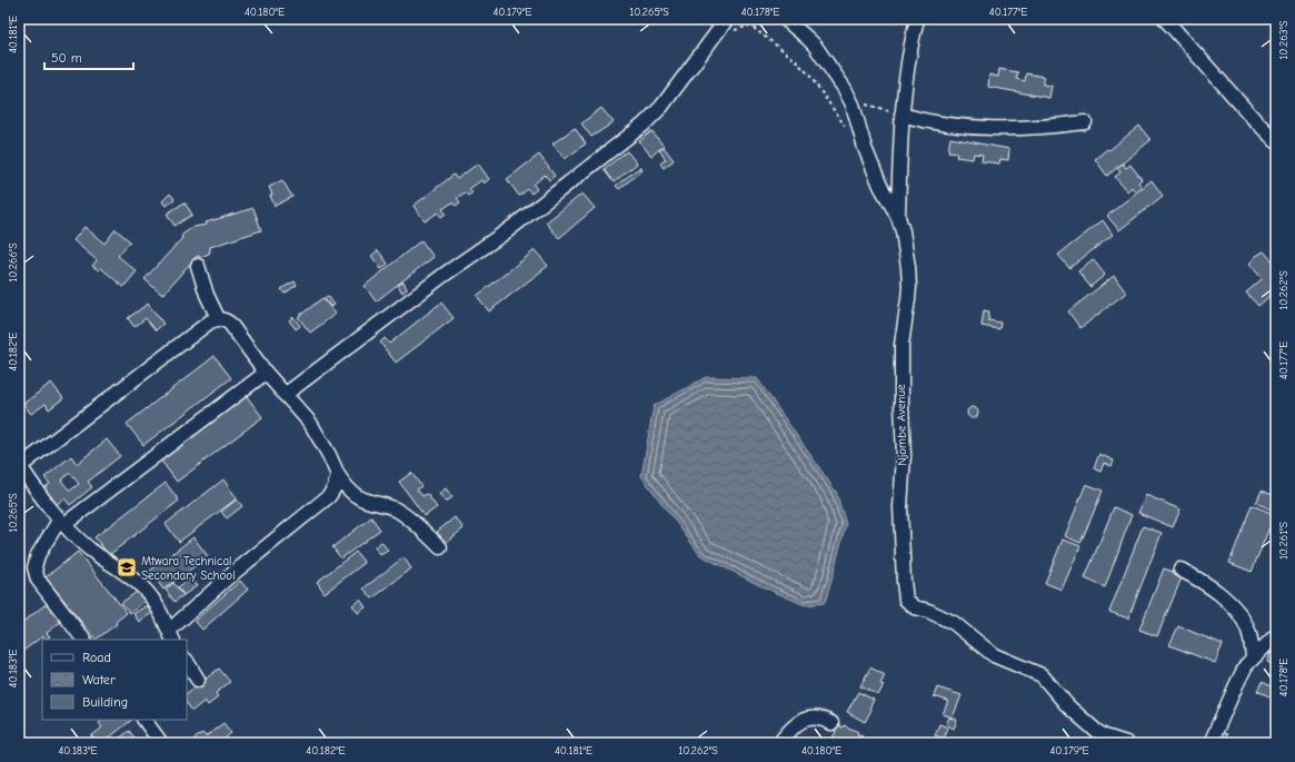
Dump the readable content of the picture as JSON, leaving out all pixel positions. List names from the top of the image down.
{
  "streets": {
    "street": ["Njombe Avenue"]
  },
  "places": {
    "school or university": ["Mtwara Technical Secondary School"]
  },
  "legend": ["Road", "Water", "Building"],
  "scale_bar": "50 m",
  "coordinates": [
    "40.180°E",
    "40.179°E",
    "10.265°S",
    "40.178°E",
    "40.177°E",
    "40.181°E",
    "10.263°S",
    "10.266°S",
    "10.262°S",
    "40.182°E",
    "10.261°S",
    "40.183°E"
  ]
}
